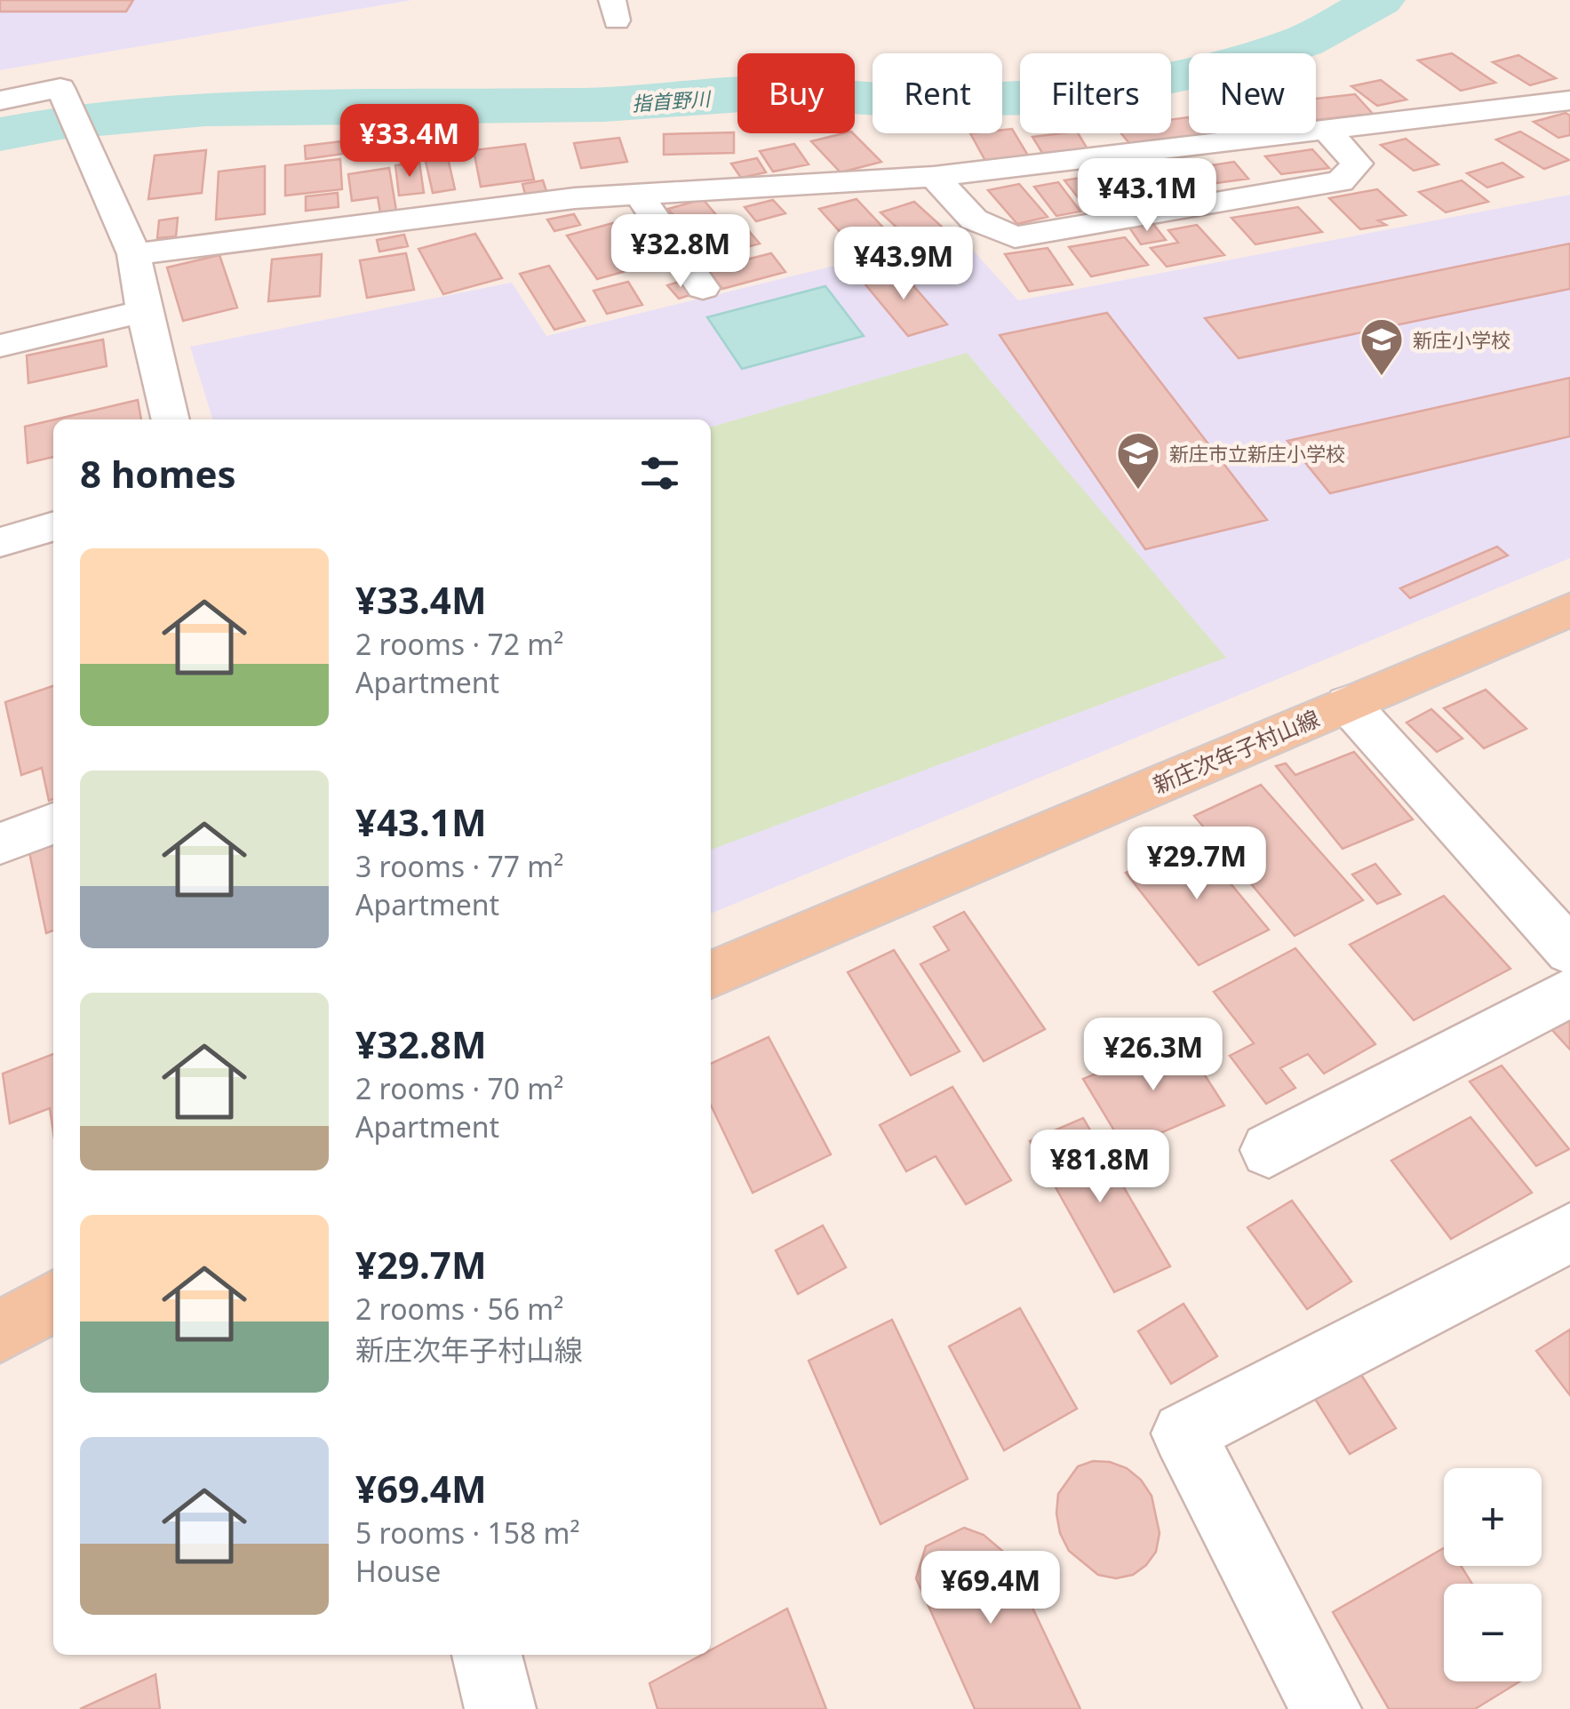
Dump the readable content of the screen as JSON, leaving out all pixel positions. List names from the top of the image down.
{
  "streets": {
    "main road": ["新庄次年子村山線"]
  },
  "water": ["指首野川"],
  "places": {
    "school or university": ["新庄小学校", "新庄市立新庄小学校"]
  },
  "page": {
    "chip": [
      "Buy",
      "Rent",
      "Filters",
      "New"
    ],
    "price": [
      "¥33.4M",
      "¥43.1M",
      "¥32.8M",
      "¥43.9M",
      "¥29.7M",
      "¥26.3M",
      "¥81.8M",
      "¥69.4M"
    ],
    "heading": "8 homes",
    "list": [
      {
        "name": "¥33.4M",
        "note": "2 rooms · 72 m² · Apartment"
      },
      {
        "name": "¥43.1M",
        "note": "3 rooms · 77 m² · Apartment"
      },
      {
        "name": "¥32.8M",
        "note": "2 rooms · 70 m² · Apartment"
      },
      {
        "name": "¥29.7M",
        "note": "2 rooms · 56 m² · 新庄次年子村山線"
      },
      {
        "name": "¥69.4M",
        "note": "5 rooms · 158 m² · House"
      }
    ],
    "map_buttons": ["+", "−"]
  }
}
